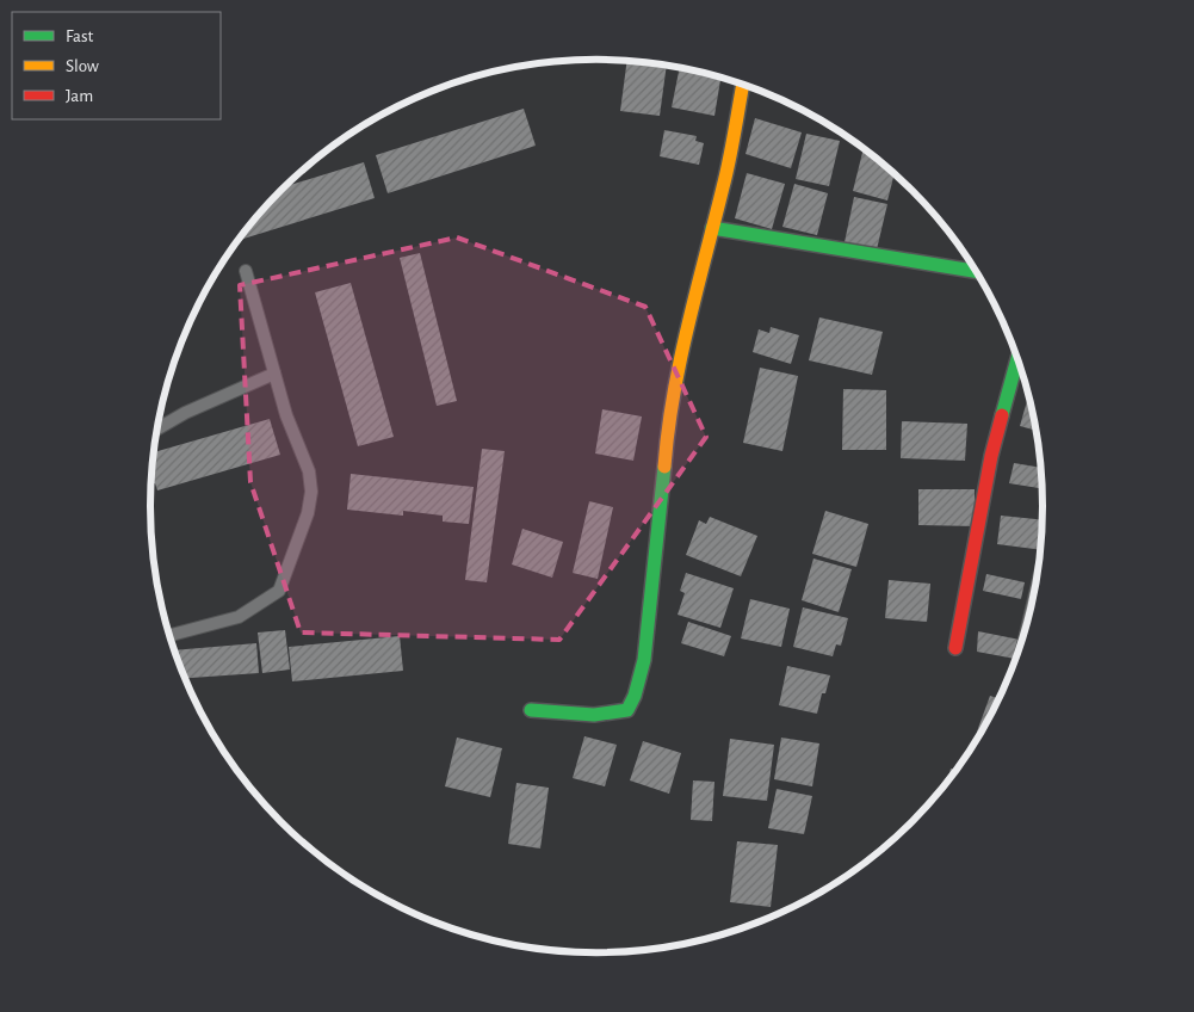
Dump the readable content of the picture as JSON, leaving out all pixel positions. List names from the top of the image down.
{
  "legend": ["Fast", "Slow", "Jam"]
}
